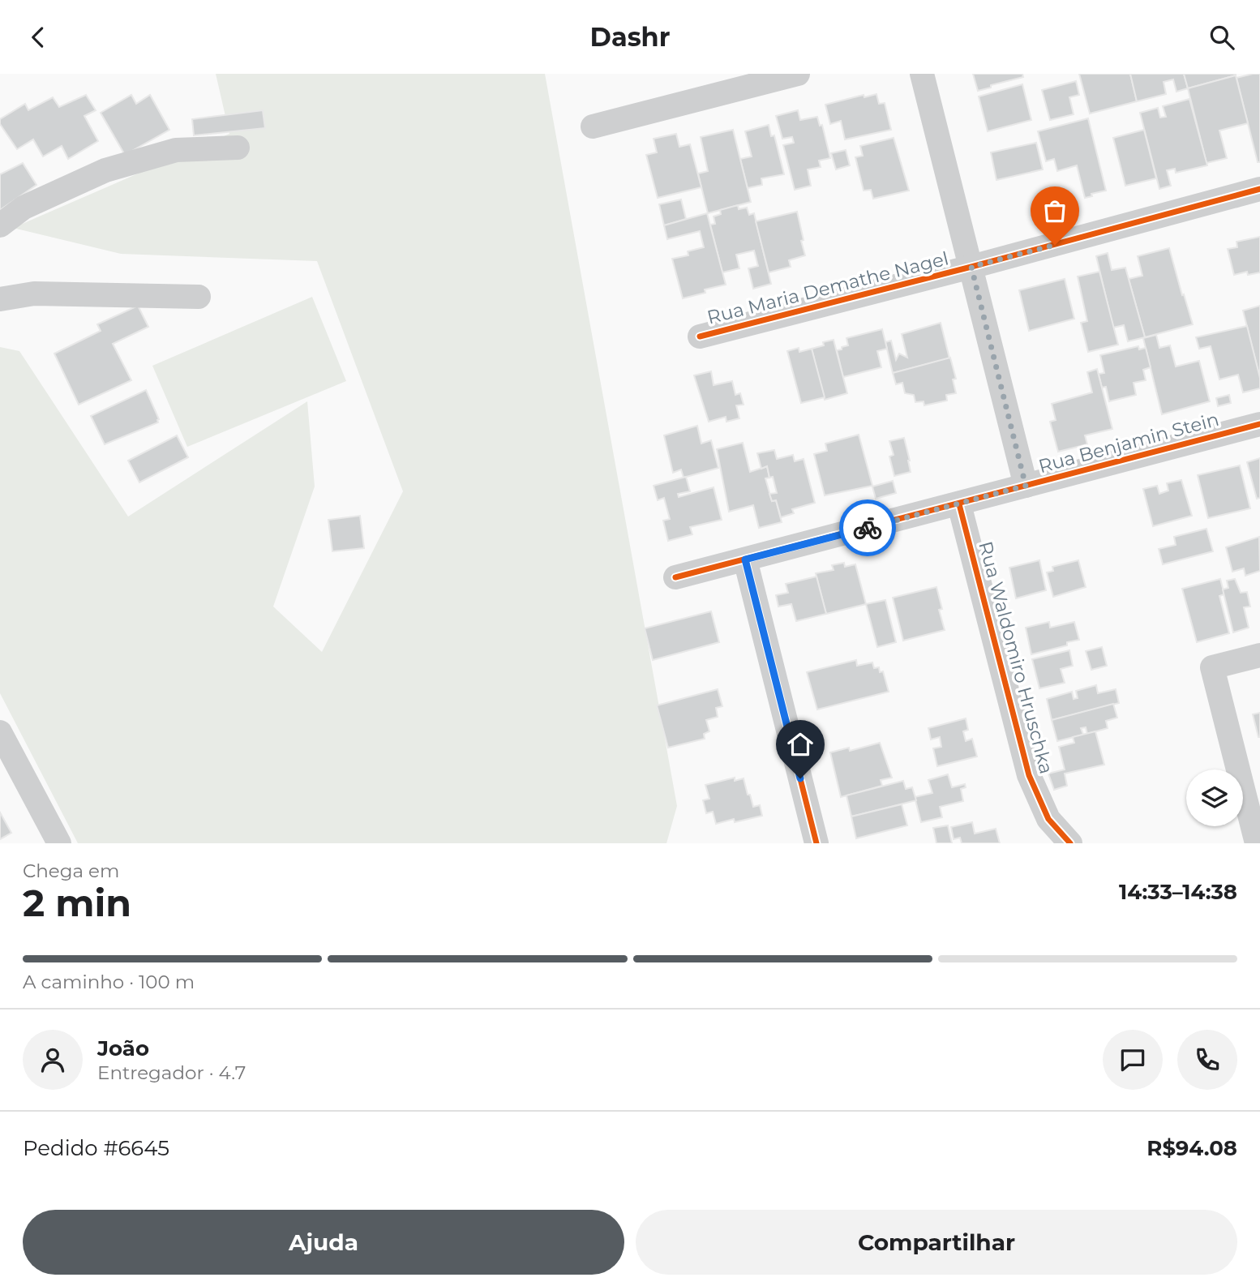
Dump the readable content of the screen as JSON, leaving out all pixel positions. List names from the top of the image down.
{
  "streets": {
    "street": ["Rua Maria Demathe Nagel", "Rua Benjamin Stein", "Rua Waldomiro Hruschka"]
  },
  "crossings": [
    ["Rua Benjamin Stein", "Rua Waldomiro Hruschka"]
  ],
  "page": {
    "header": "Dashr",
    "heading": ["2 min", "Chega em", "14:33–14:38"],
    "panel": [
      "João",
      "Entregador · 4.7",
      "Pedido #6645",
      "R$94.08"
    ],
    "bar": "A caminho · 100 m",
    "buttons": ["Ajuda", "Compartilhar"]
  }
}
